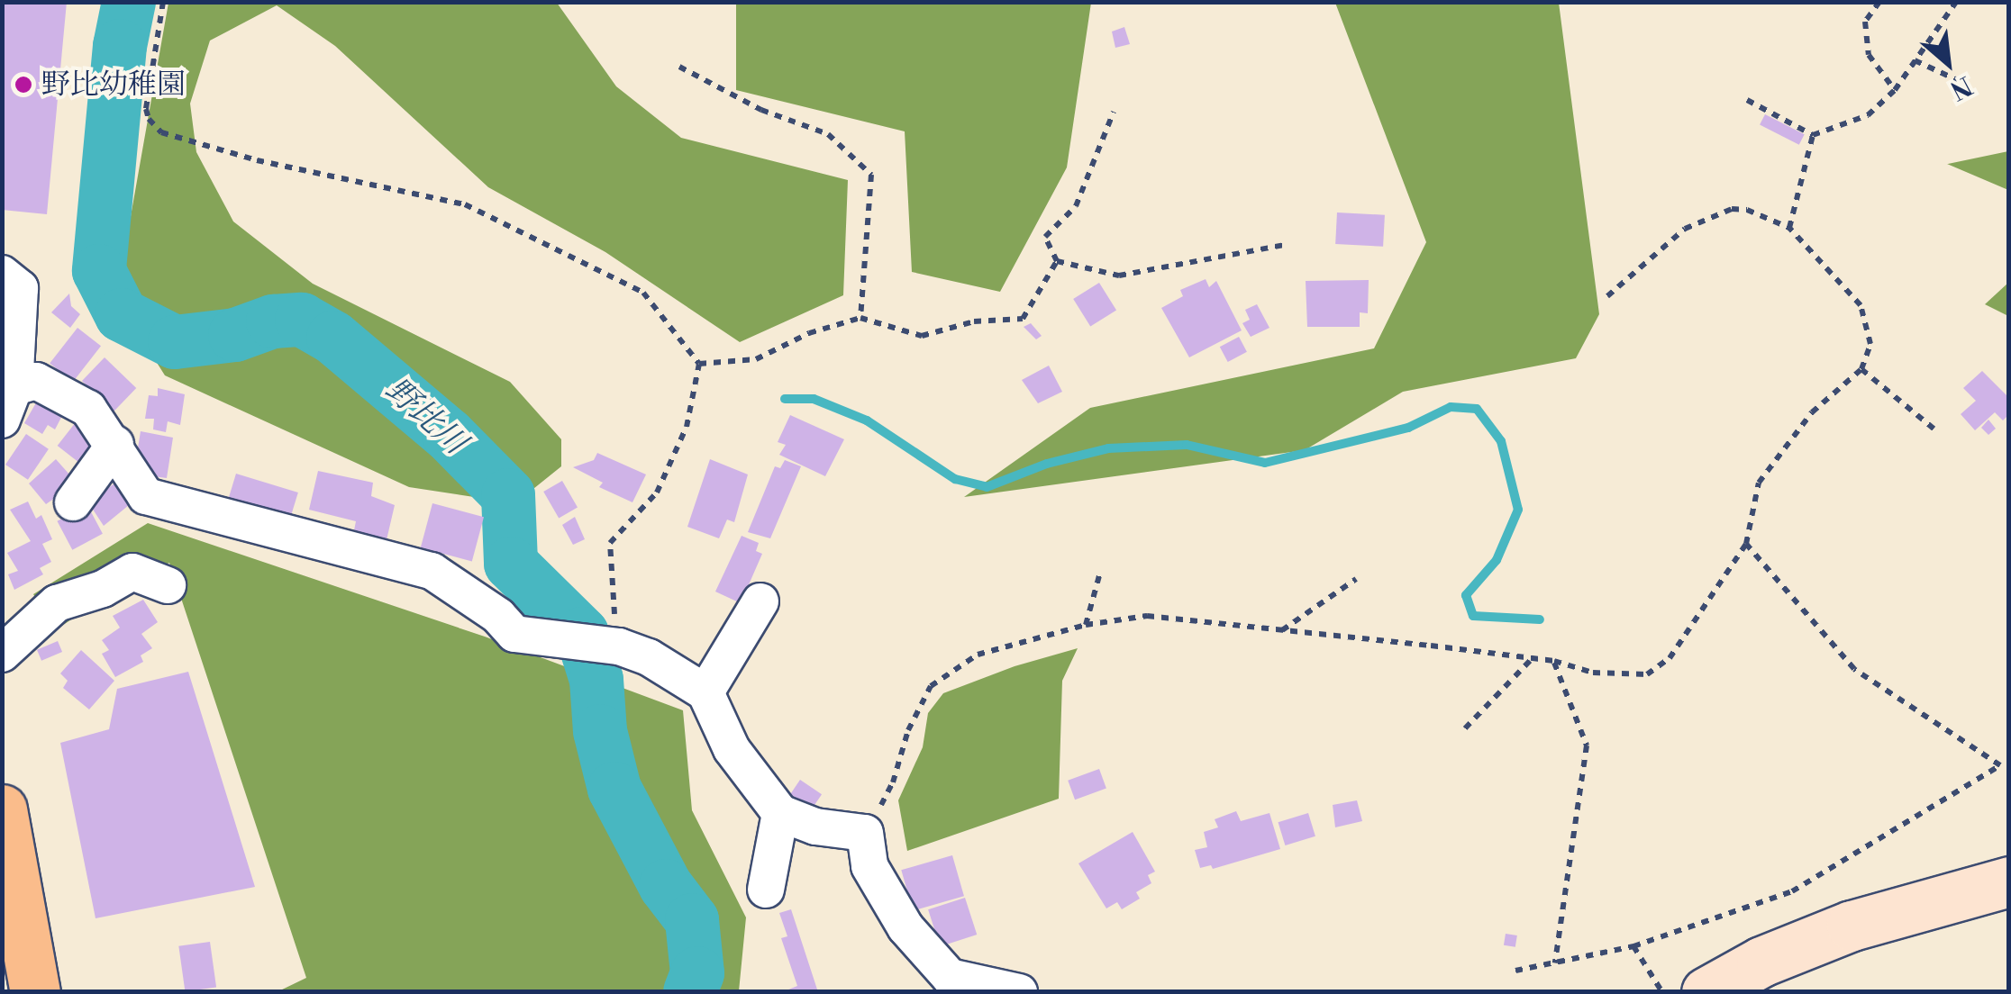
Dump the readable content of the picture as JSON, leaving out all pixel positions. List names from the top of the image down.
{
  "water": ["野比川"],
  "places": ["野比幼稚園"],
  "north": "bottom right"
}
